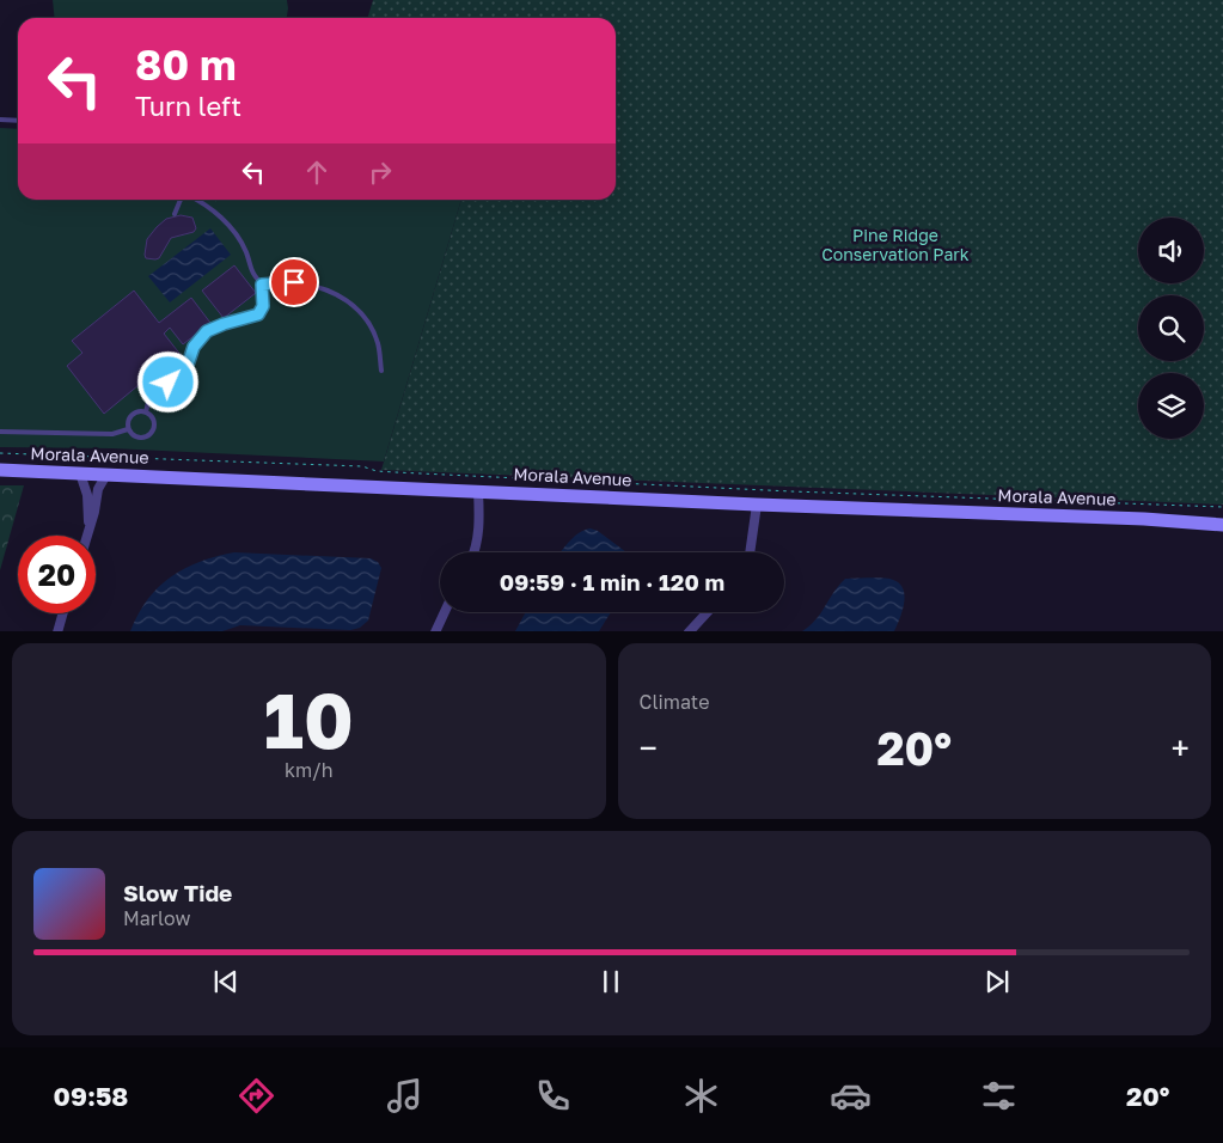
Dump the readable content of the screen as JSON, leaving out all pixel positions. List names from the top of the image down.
{
  "streets": {
    "street": ["Morala Avenue"]
  },
  "parks": ["Pine Ridge Conservation Park"],
  "page": {
    "turn": ["80 m", "Turn left"],
    "limit": "20",
    "trip": "09:59 · 1 min · 120 m",
    "tile": [
      ["10", "km/h"],
      "Climate"
    ],
    "heat": ["−", "20°", "+"],
    "song": ["Slow Tide", "Marlow"],
    "tabs": ["09:58", "20°"]
  }
}
